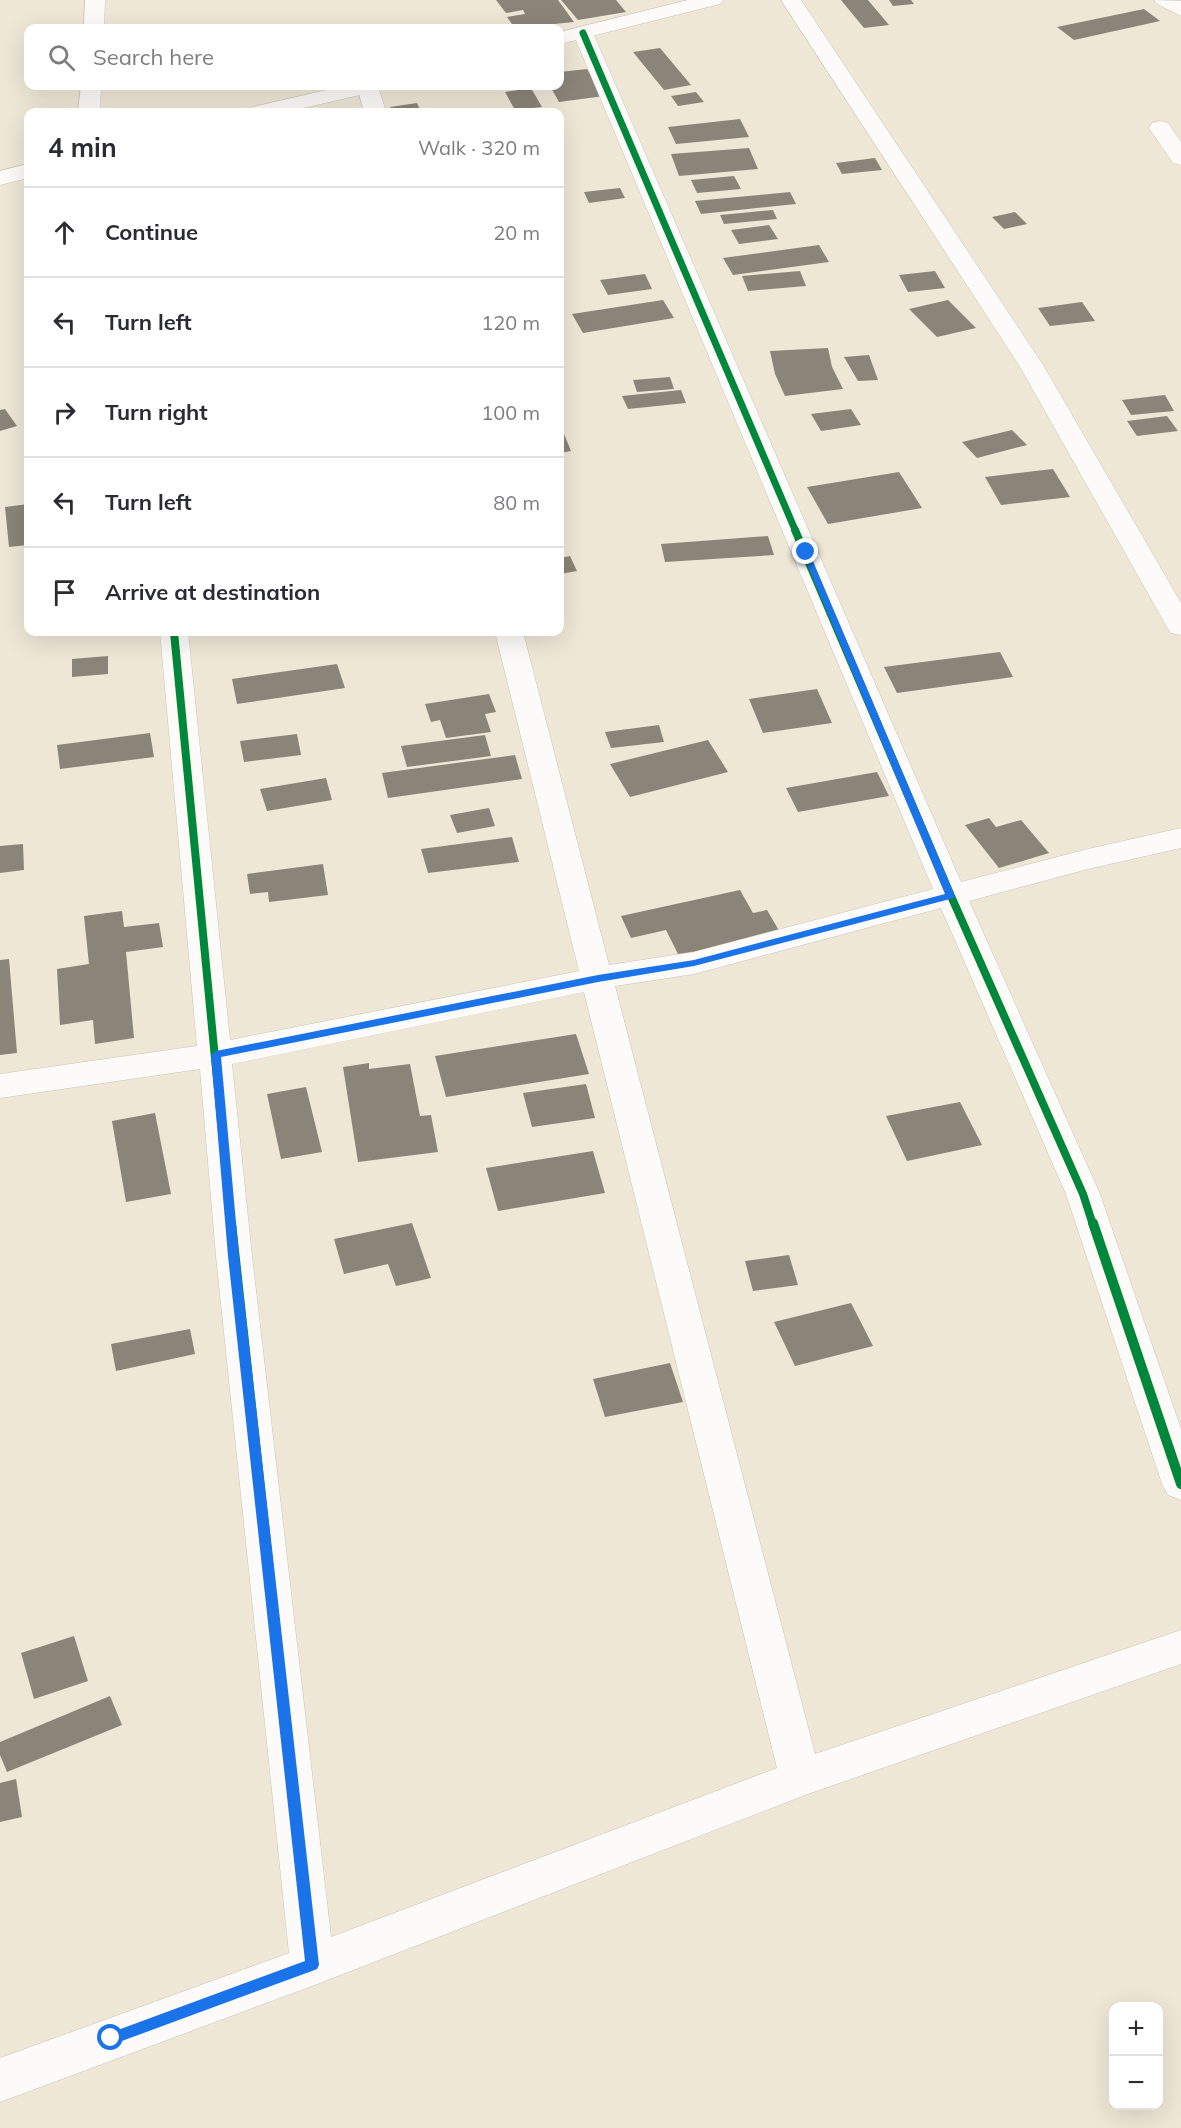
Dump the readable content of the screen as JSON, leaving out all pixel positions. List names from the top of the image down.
{
  "page": {
    "search": "Search here",
    "heading": ["4 min", "Walk · 320 m"],
    "list": [
      ["Continue", "20 m"],
      ["Turn left", "120 m"],
      ["Turn right", "100 m"],
      ["Turn left", "80 m"],
      "Arrive at destination"
    ],
    "map_buttons": ["+", "−"]
  }
}
